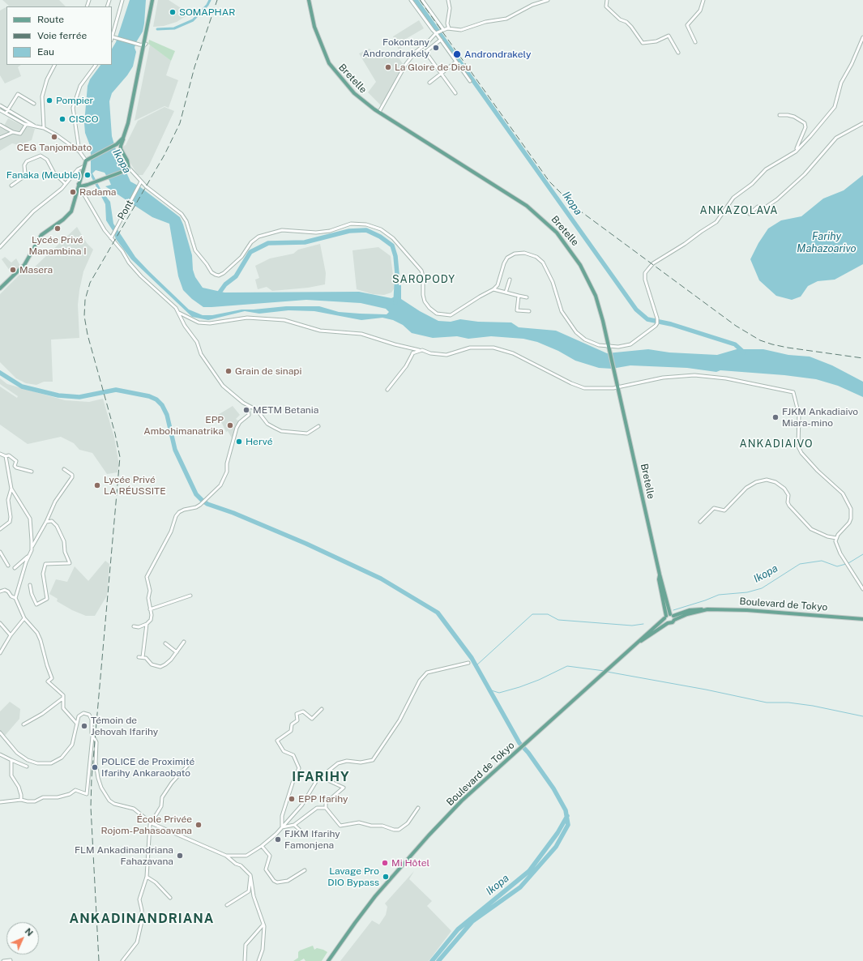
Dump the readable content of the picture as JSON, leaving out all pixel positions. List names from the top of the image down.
{
  "streets": {
    "main road": ["Bretelle", "Boulevard de Tokyo"],
    "street": ["Pont"]
  },
  "crossings": [
    ["Bretelle", "Boulevard de Tokyo"]
  ],
  "districts": [
    "ANKAZOLAVA",
    "SAROPODY",
    "ANKADIAIVO",
    "IFARIHY",
    "ANKADINANDRIANA"
  ],
  "water": ["Ikopa", "Farihy Mahazoarivo"],
  "places": [
    "SOMAPHAR",
    "Fokontany Androndrakely",
    "Androndrakely",
    "La Gloire de Dieu",
    "Pompier",
    "CISCO",
    "CEG Tanjombato",
    "Fanaka (Meuble)",
    "Radama",
    "Lycée Privé Manambina I",
    "Masera",
    "Grain de sinapi",
    "METM Betania",
    "FJKM Ankadiaivo Miara-mino",
    "EPP Ambohimanatrika",
    "Hervé",
    "Lycée Privé LA RÉUSSITE",
    "Témoin de Jehovah Ifarihy",
    "POLICE de Proximité Ifarihy Ankaraobato",
    "EPP Ifarihy",
    "École Privée Rojom-Pahasoavana",
    "FJKM Ifarihy Famonjena",
    "FLM Ankadinandriana Fahazavana",
    "Mi Hôtel",
    "Lavage Pro DIO Bypass"
  ],
  "legend": ["Route", "Voie ferrée", "Eau"],
  "north": "top right"
}
